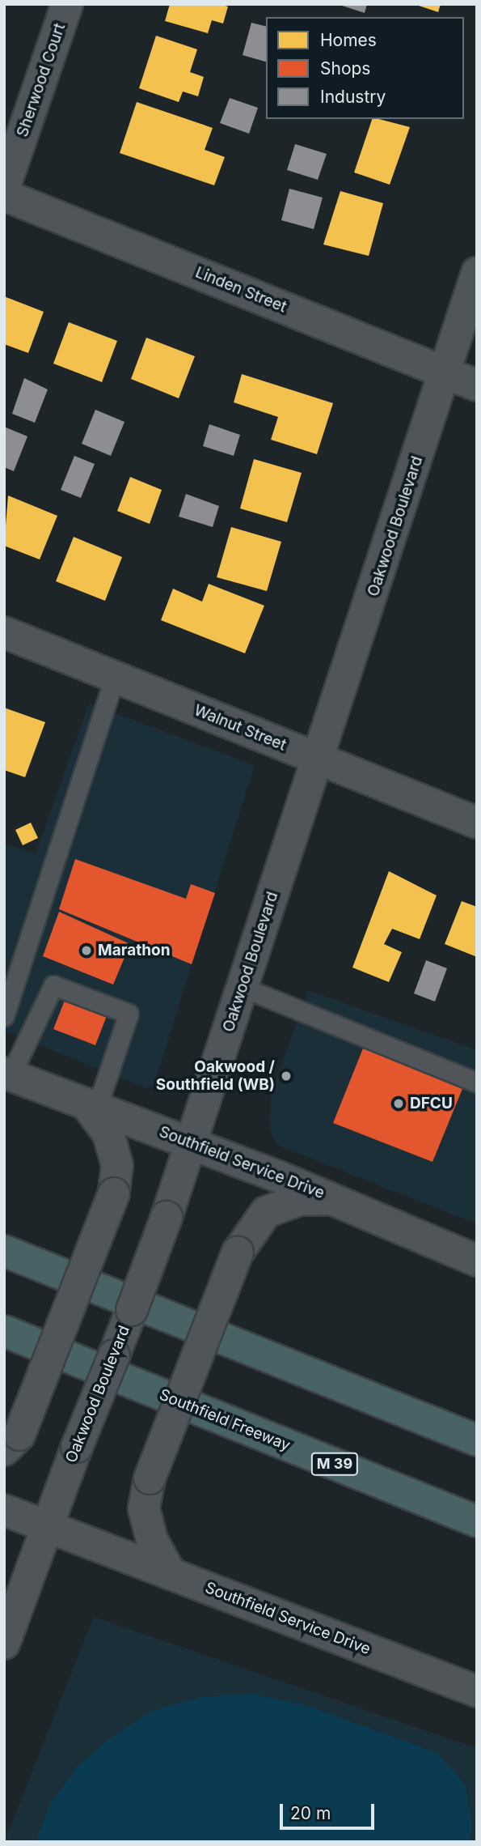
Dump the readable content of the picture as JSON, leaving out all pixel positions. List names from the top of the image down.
{
  "streets": {
    "highway": ["Southfield Freeway", "M 39"],
    "main road": [
      "Sherwood Court",
      "Linden Street",
      "Oakwood Boulevard",
      "Walnut Street",
      "Southfield Service Drive"
    ]
  },
  "crossings": [
    ["Linden Street", "Oakwood Boulevard"],
    ["Oakwood Boulevard", "Walnut Street"],
    ["Oakwood Boulevard", "Southfield Service Drive"]
  ],
  "places": ["Marathon", "Oakwood / Southfield (WB)", "DFCU"],
  "legend": ["Homes", "Shops", "Industry"],
  "scale_bar": "20 m"
}
